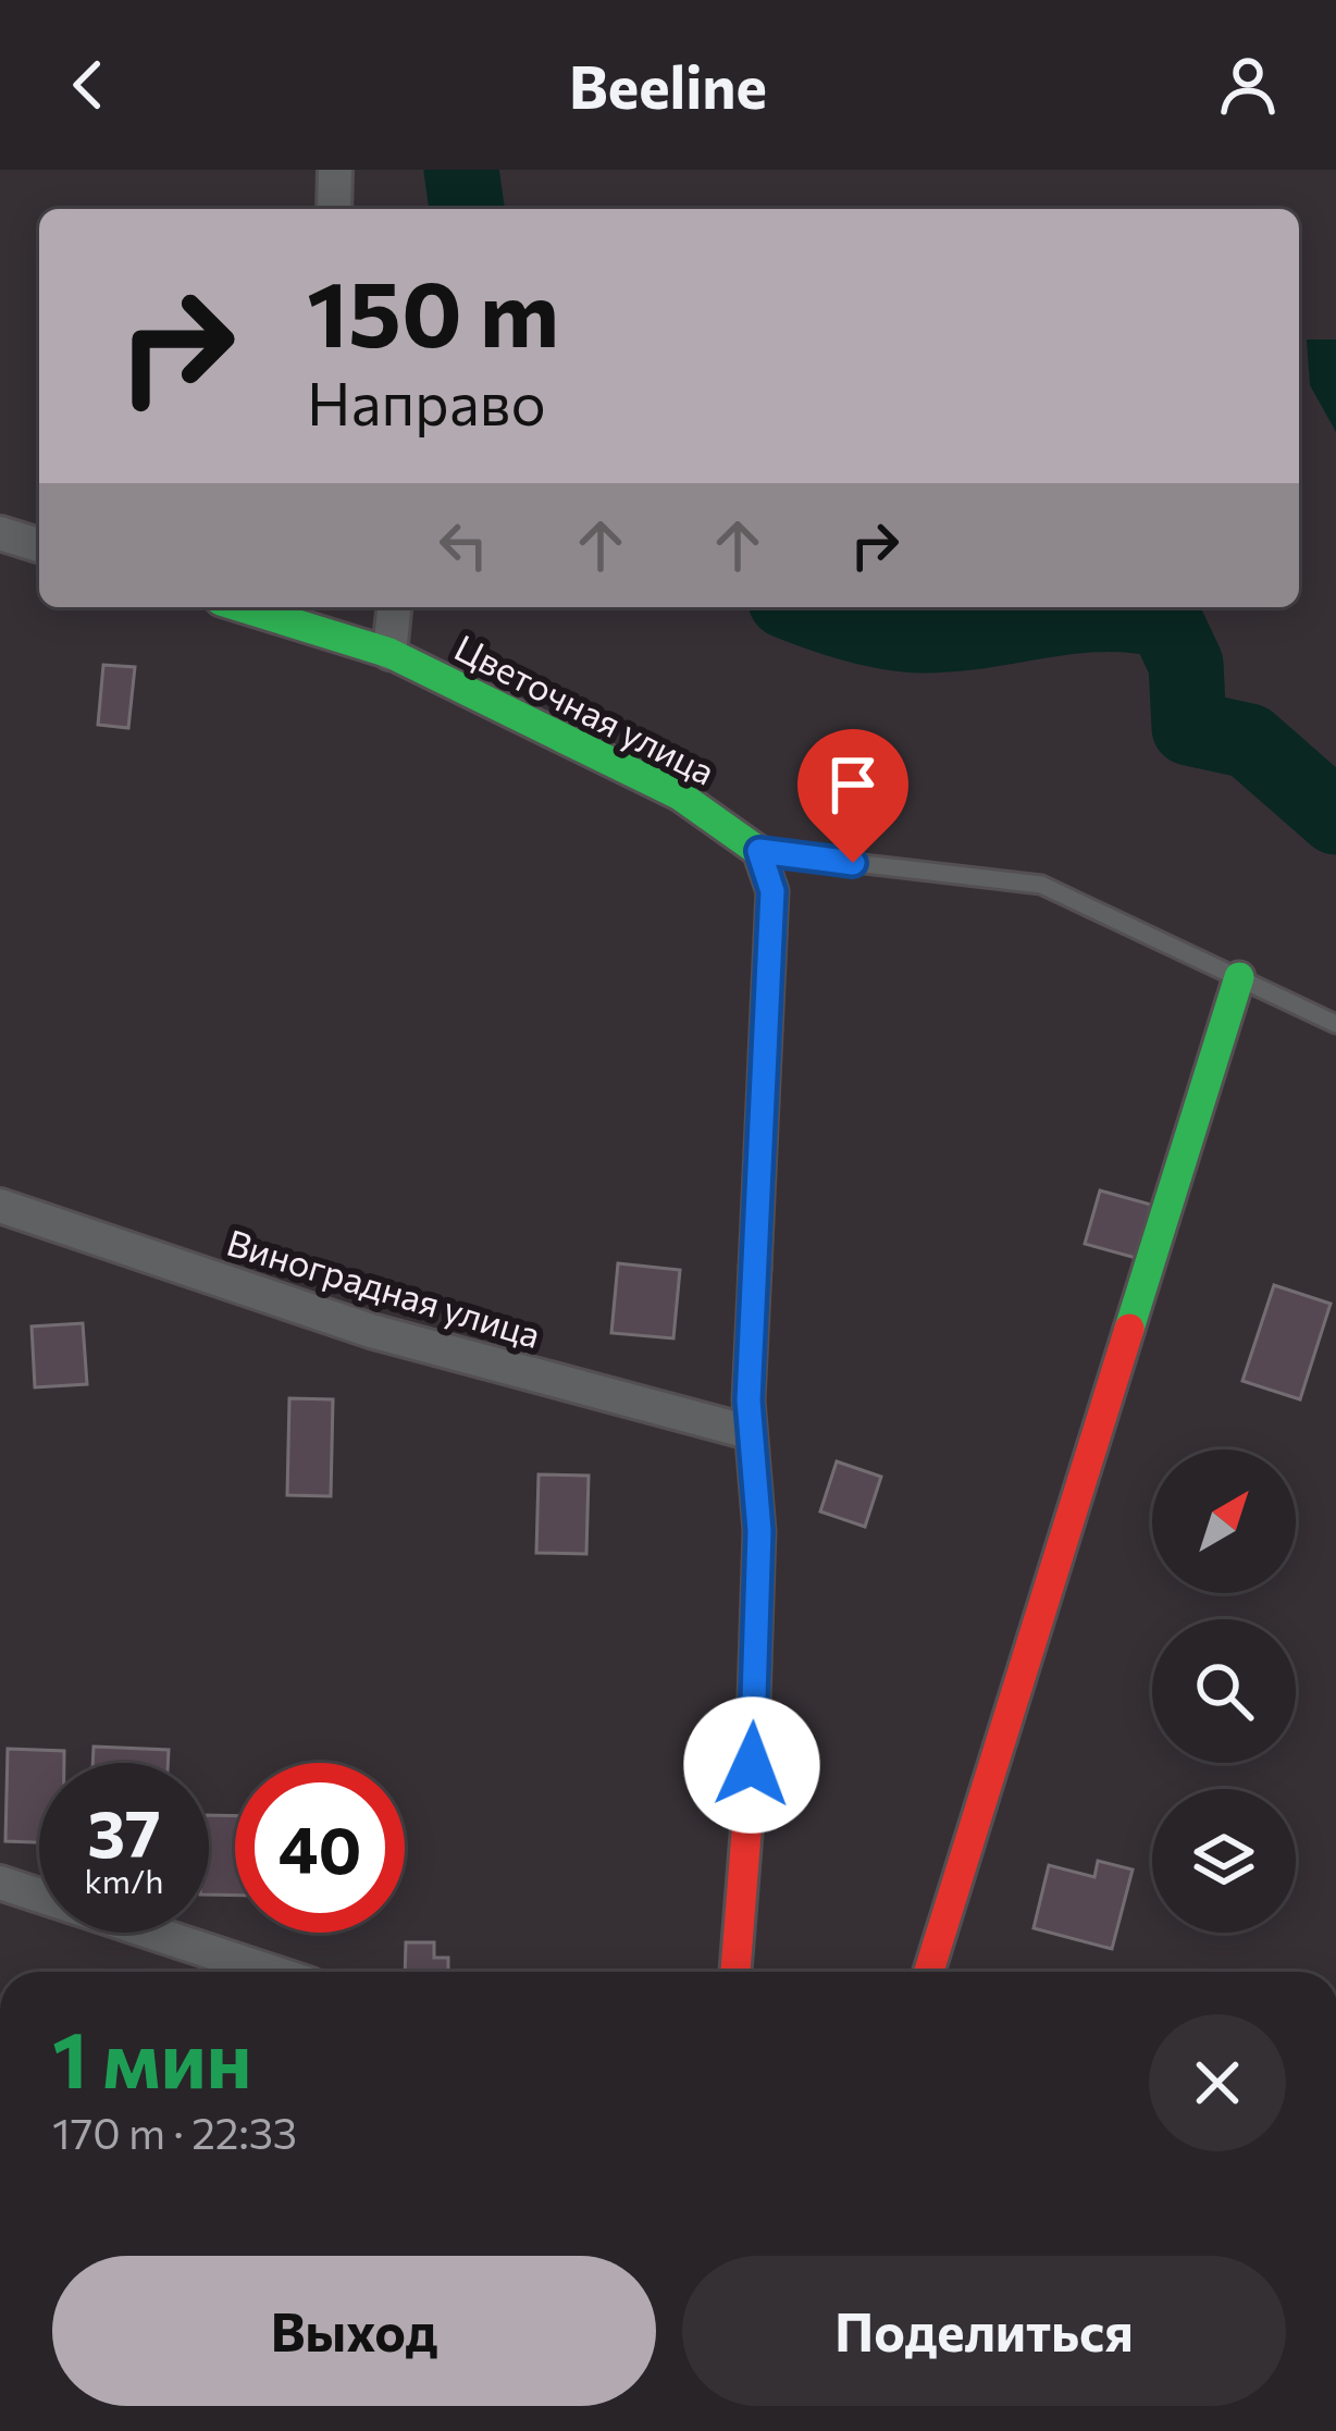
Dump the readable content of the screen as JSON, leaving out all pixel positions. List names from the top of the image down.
{
  "streets": {
    "street": ["Цветочная улица", "Виноградная улица"]
  },
  "north": "top right",
  "page": {
    "header": "Beeline",
    "turn": ["150 m", "Направо"],
    "speed": "37 km/h",
    "limit": "40",
    "heading": ["1 мин", "170 m · 22:33"],
    "buttons": ["Выход", "Поделиться"]
  }
}
